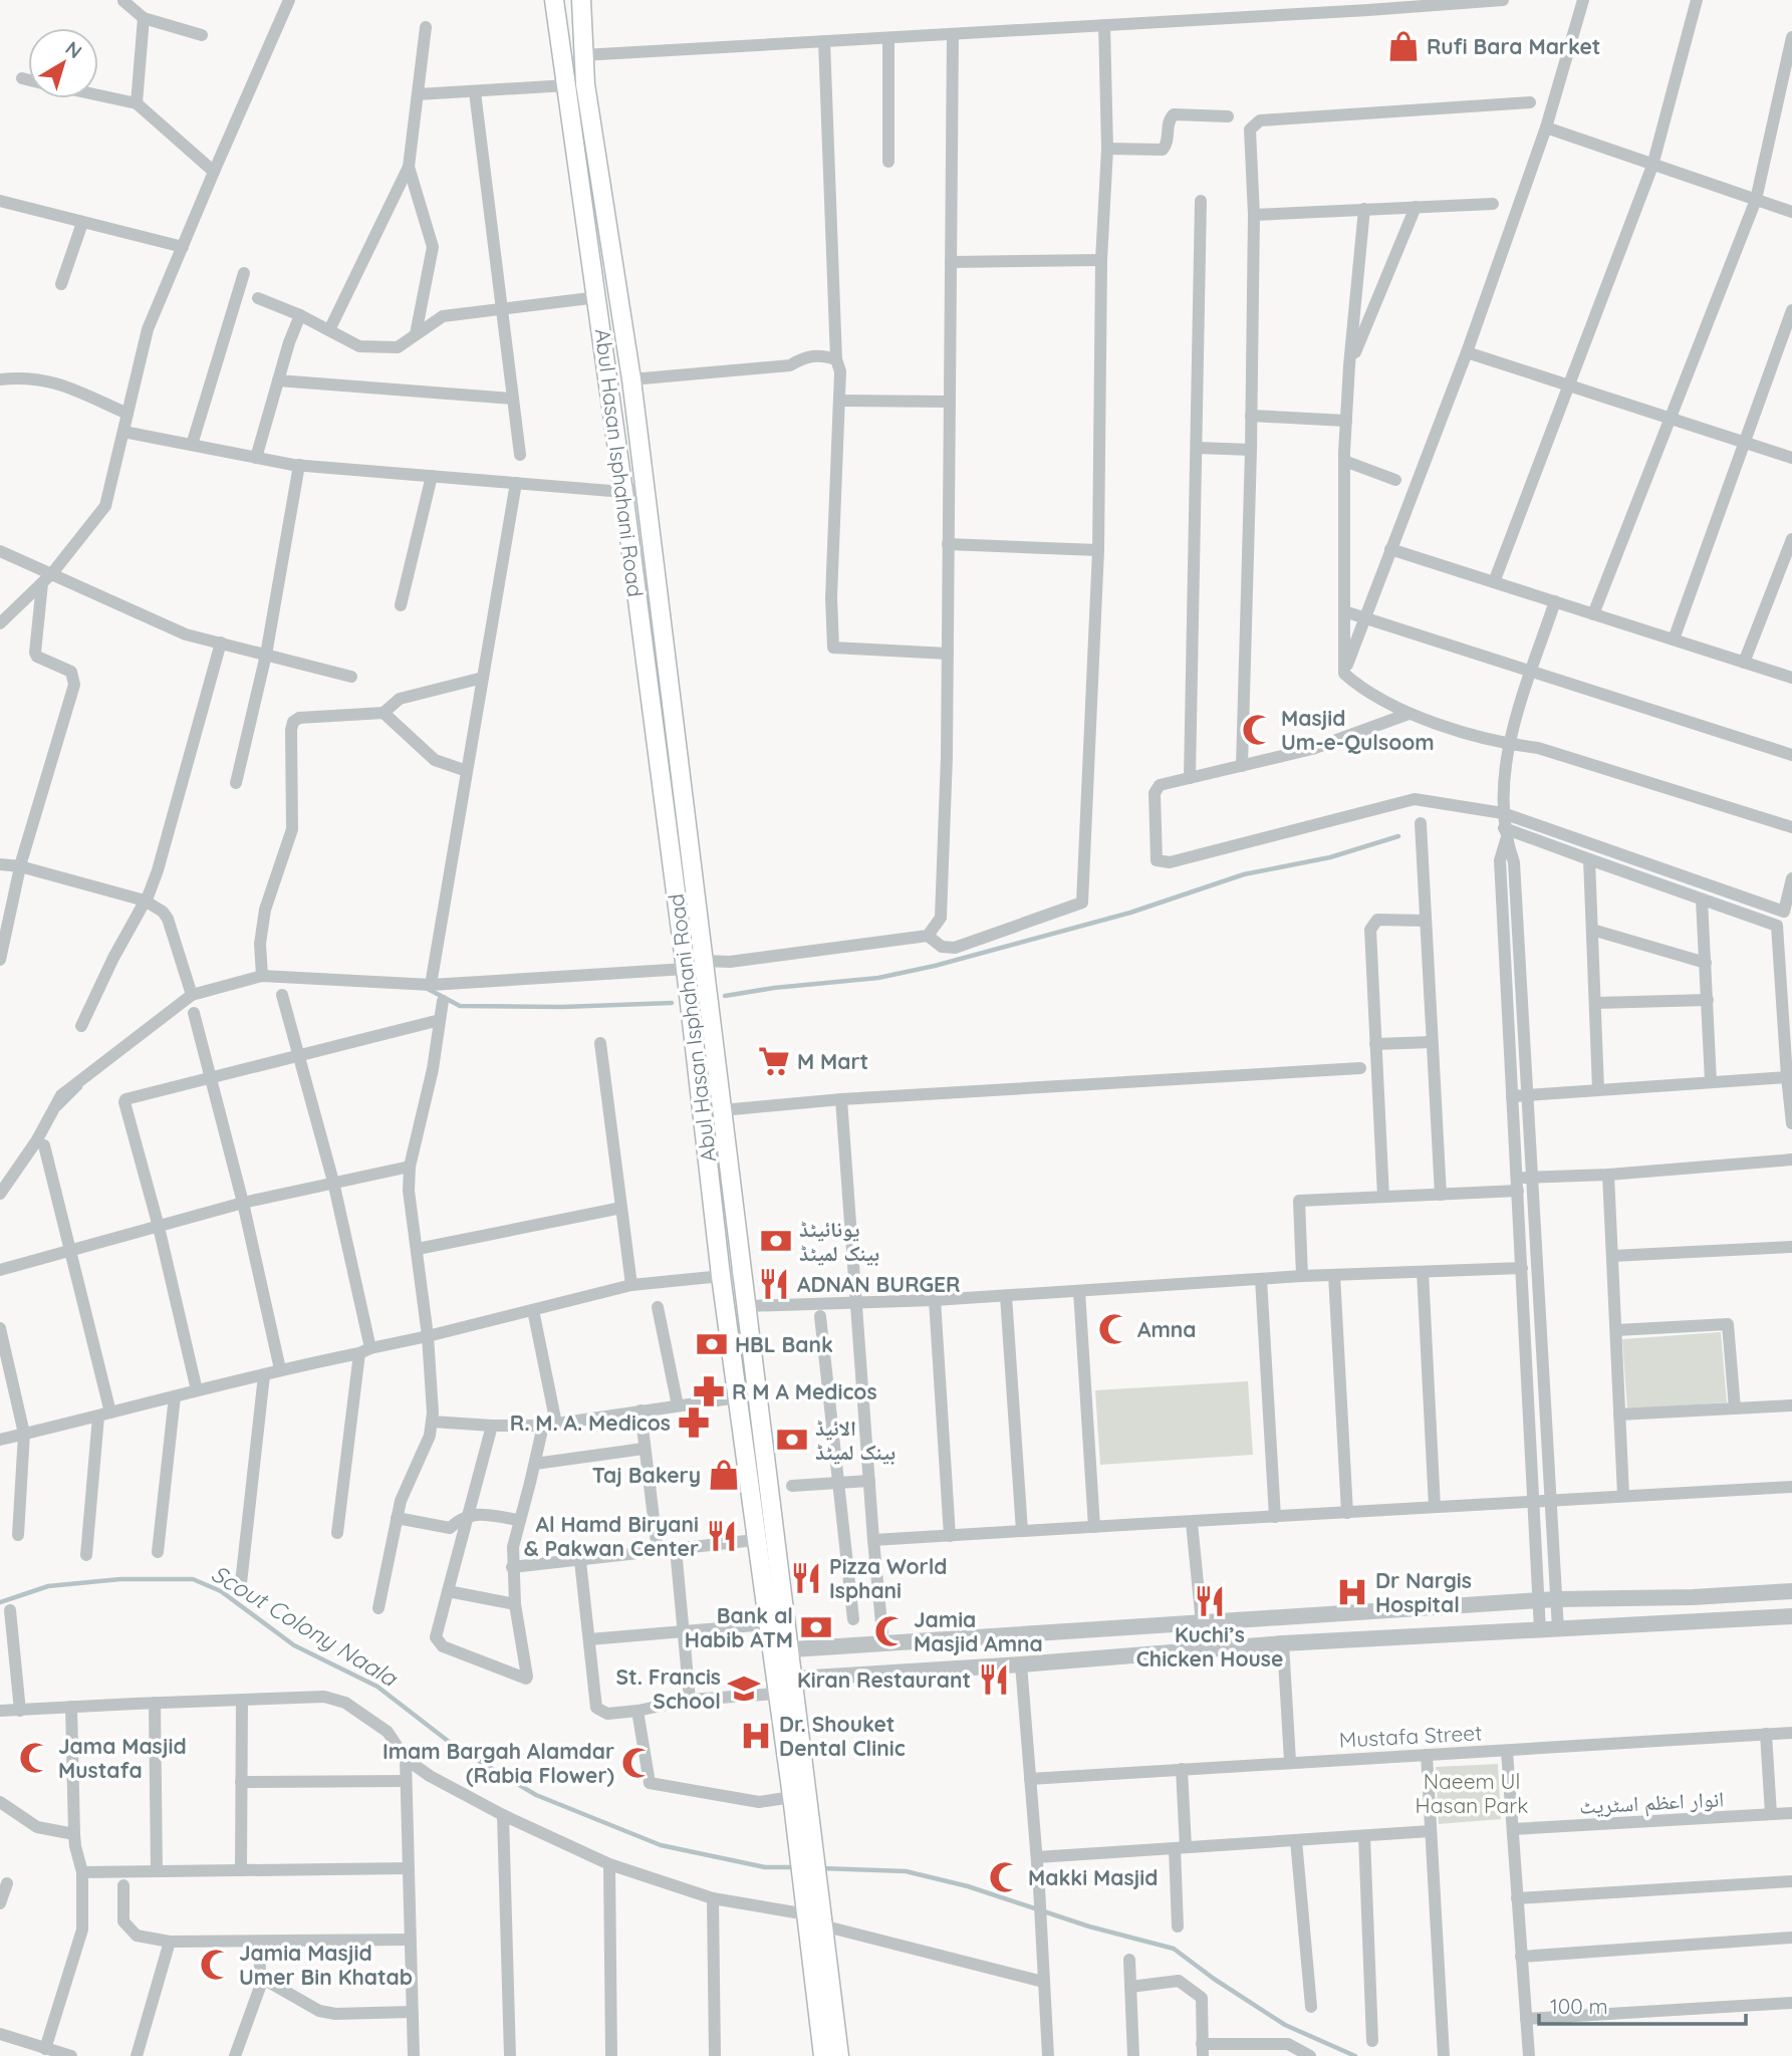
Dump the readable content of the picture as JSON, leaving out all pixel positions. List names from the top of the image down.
{
  "streets": {
    "main road": ["Abul Hasan Isphahani Road"],
    "street": ["Mustafa Street", "انوار اعظم اسٹریٹ"]
  },
  "water": ["Scout Colony Naala"],
  "parks": ["Naeem Ul Hasan Park"],
  "places": {
    "shop": ["Rufi Bara Market", "Taj Bakery"],
    "mosque": [
      "Masjid Um-e-Qulsoom",
      "Amna",
      "Jamia Masjid Amna",
      "Jama Masjid Mustafa",
      "Imam Bargah Alamdar (Rabia Flower)",
      "Makki Masjid",
      "Jamia Masjid Umer Bin Khatab"
    ],
    "supermarket": ["M Mart"],
    "bank": [
      "یونائیٹڈ بینک لمیٹڈ",
      "HBL Bank",
      "الائیڈ بینک لمیٹڈ",
      "Bank al Habib ATM"
    ],
    "restaurant": [
      "ADNAN BURGER",
      "Al Hamd Biryani & Pakwan Center",
      "Pizza World Isphani",
      "Kuchi’s Chicken House",
      "Kiran Restaurant"
    ],
    "pharmacy": ["R M A Medicos", "R. M. A. Medicos"],
    "hospital": ["Dr Nargis Hospital", "Dr. Shouket Dental Clinic"],
    "school or university": ["St. Francis School"]
  },
  "scale_bar": "100 m",
  "north": "top right"
}
